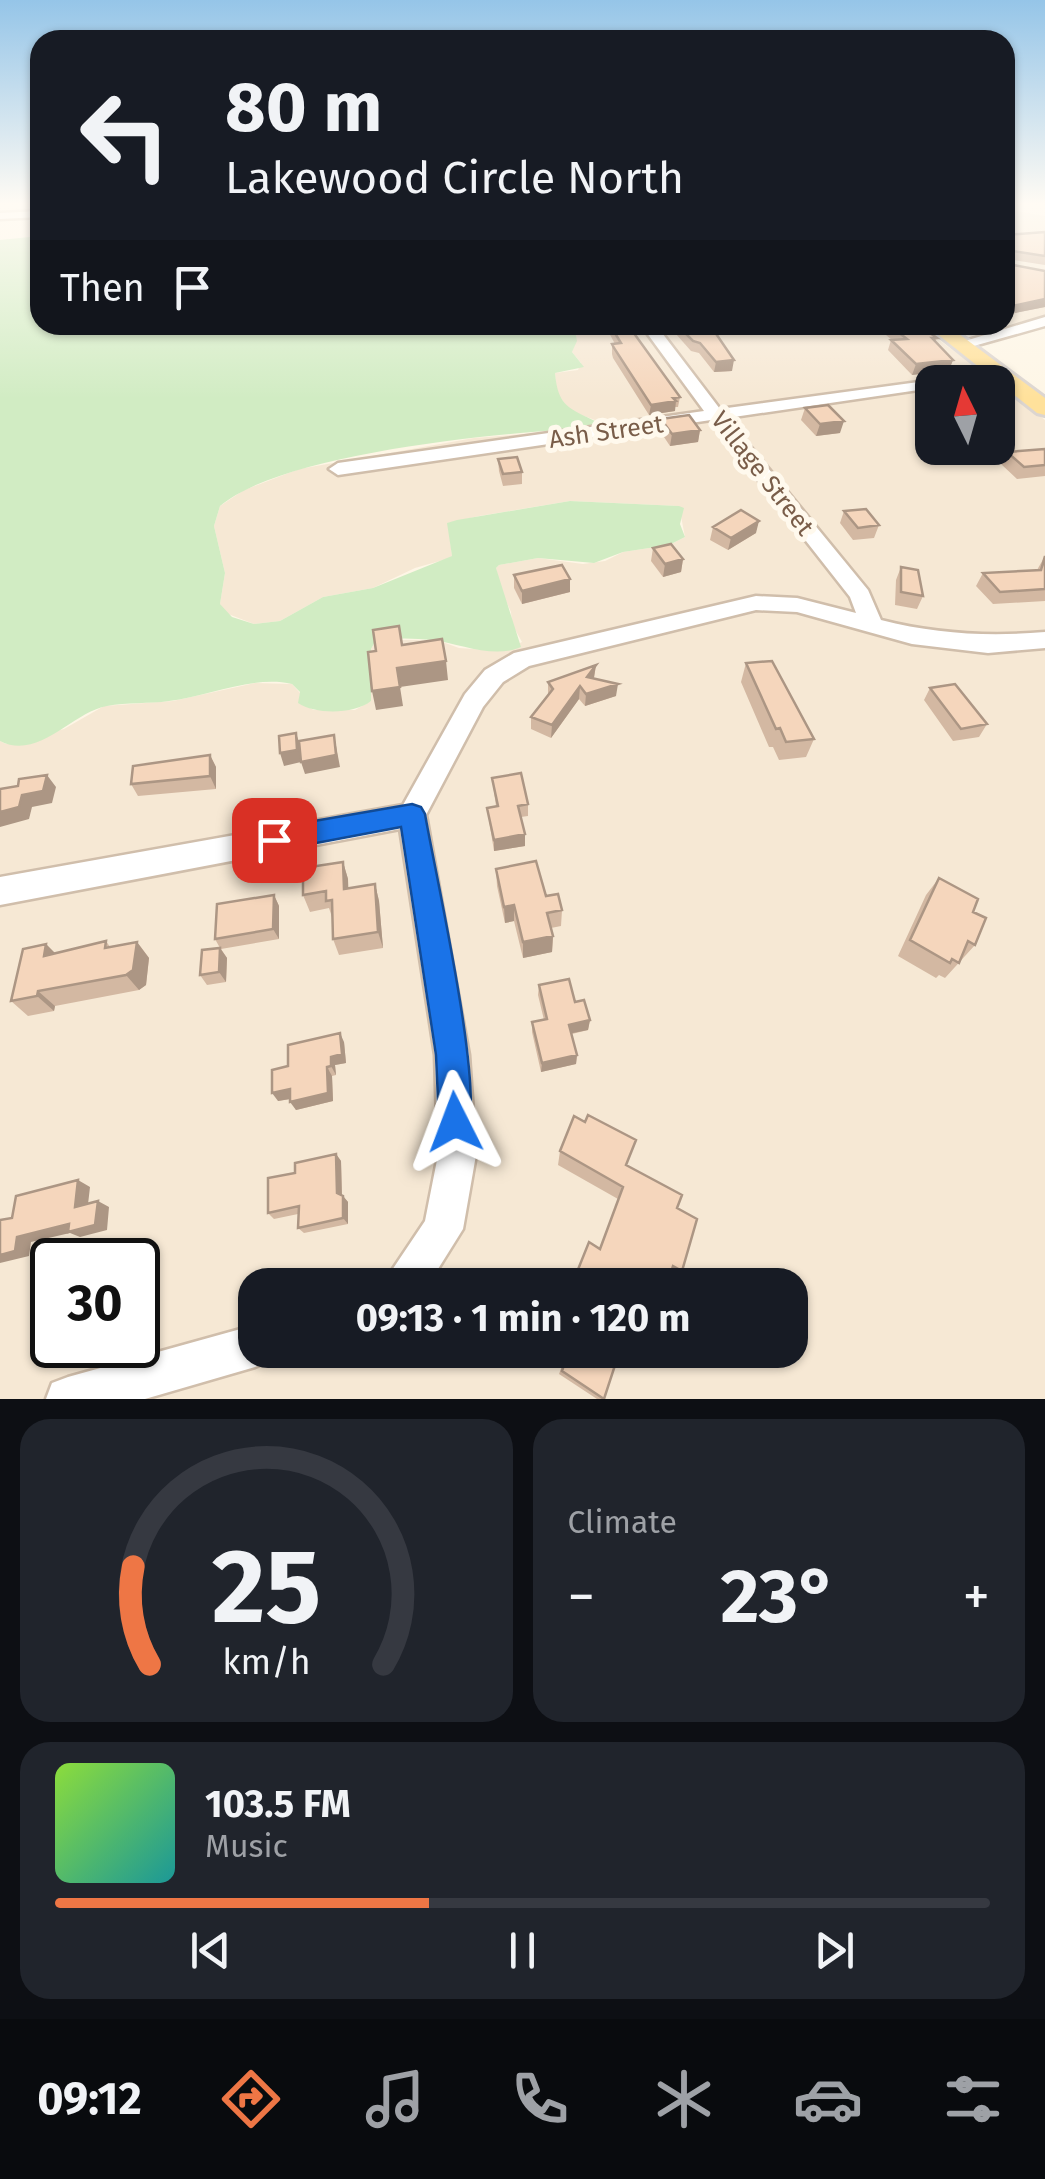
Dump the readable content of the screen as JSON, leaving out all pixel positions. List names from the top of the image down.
{
  "streets": {
    "street": ["Ash Street", "Village Street"]
  },
  "crossings": [
    ["Ash Street", "Village Street"]
  ],
  "north": "top",
  "page": {
    "turn": ["80 m", "Lakewood Circle North"],
    "then": "Then",
    "limit": "30",
    "trip": "09:13 · 1 min · 120 m",
    "tile": "Climate",
    "heat": ["−", "23°", "+"],
    "song": ["103.5 FM", "Music"],
    "tabs": "09:12",
    "gauge": ["25", "km/h"]
  }
}
